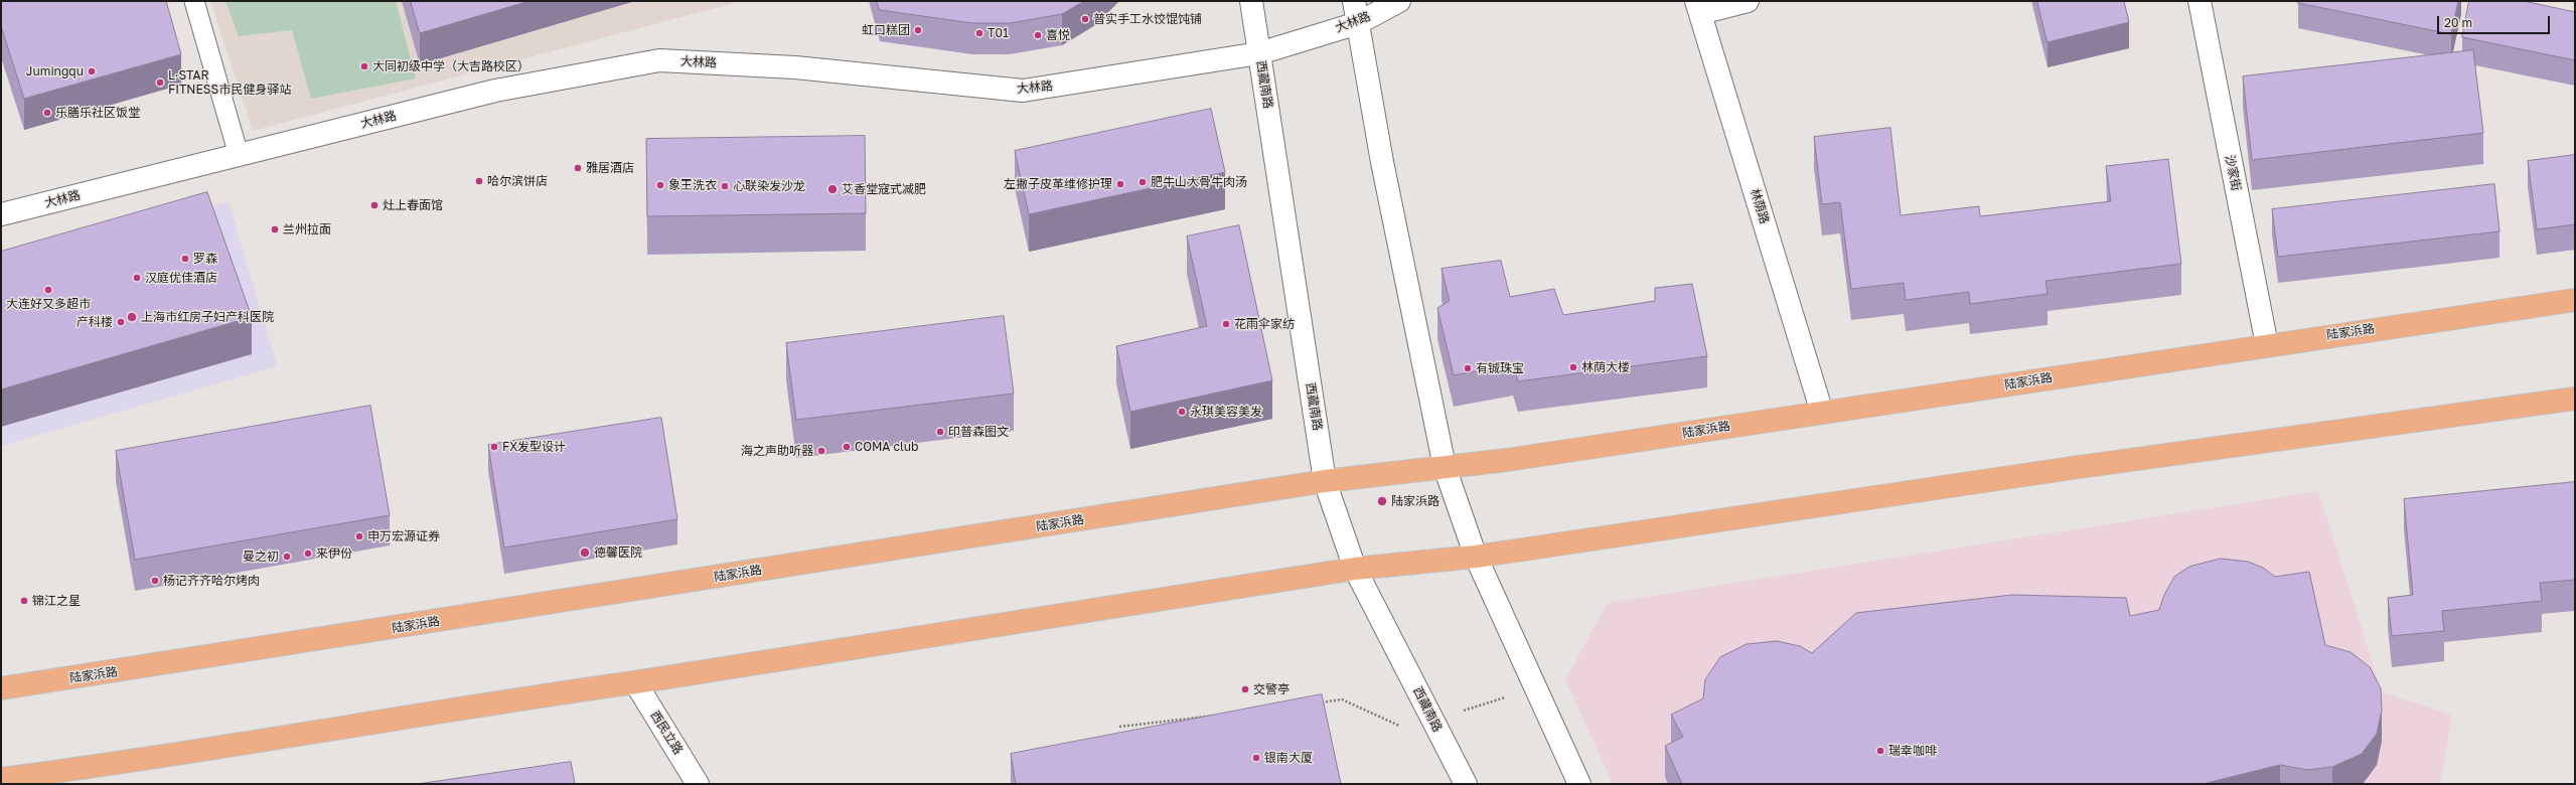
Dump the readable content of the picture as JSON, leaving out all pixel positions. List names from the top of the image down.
{
  "streets": {
    "main road": ["陆家浜路"],
    "street": [
      "大林路",
      "西藏南路",
      "沙家街",
      "林荫路",
      "西民立路"
    ]
  },
  "crossings": [
    ["大林路", "西藏南路"],
    ["西藏南路", "陆家浜路"],
    ["沙家街", "陆家浜路"],
    ["林荫路", "陆家浜路"]
  ],
  "places": [
    "普实手工水饺馄饨铺",
    "虹口糕团",
    "T01",
    "喜悦",
    "大同初级中学（大吉路校区）",
    "Jumingqu",
    "L·STAR FITNESS市民健身驿站",
    "乐膳乐社区饭堂",
    "雅居酒店",
    "哈尔滨饼店",
    "肥牛山大骨牛肉汤",
    "左撇子皮革维修护理",
    "象王洗衣",
    "心联染发沙龙",
    "艾香堂寇式减肥",
    "灶上春面馆",
    "兰州拉面",
    "罗森",
    "汉庭优佳酒店",
    "大连好又多超市",
    "上海市红房子妇产科医院",
    "产科楼",
    "花雨伞家纺",
    "林荫大楼",
    "有铖珠宝",
    "永琪美容美发",
    "印普森图文",
    "FX发型设计",
    "COMA club",
    "海之声助听器",
    "陆家浜路",
    "申万宏源证券",
    "德馨医院",
    "来伊份",
    "曼之初",
    "杨记齐齐哈尔烤肉",
    "锦江之星",
    "交警亭",
    "瑞幸咖啡",
    "银南大厦"
  ],
  "scale_bar": "20 m"
}
